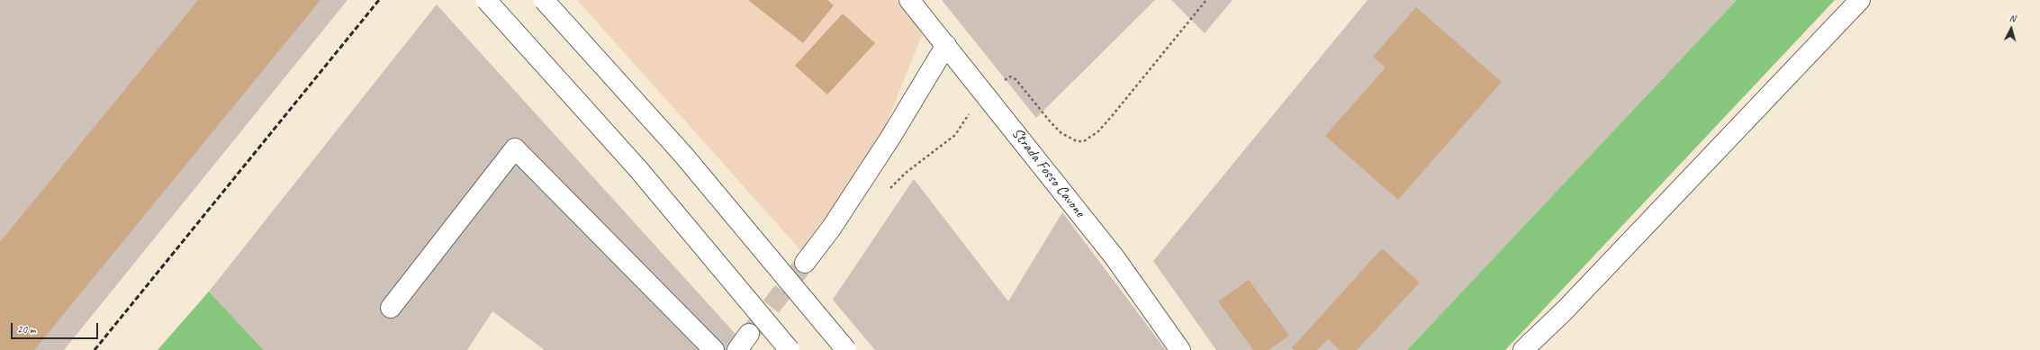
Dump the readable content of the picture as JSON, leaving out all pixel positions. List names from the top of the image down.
{
  "streets": {
    "main road": ["Strada Fosso Cavone"]
  },
  "scale_bar": "20 m",
  "north": "top"
}
